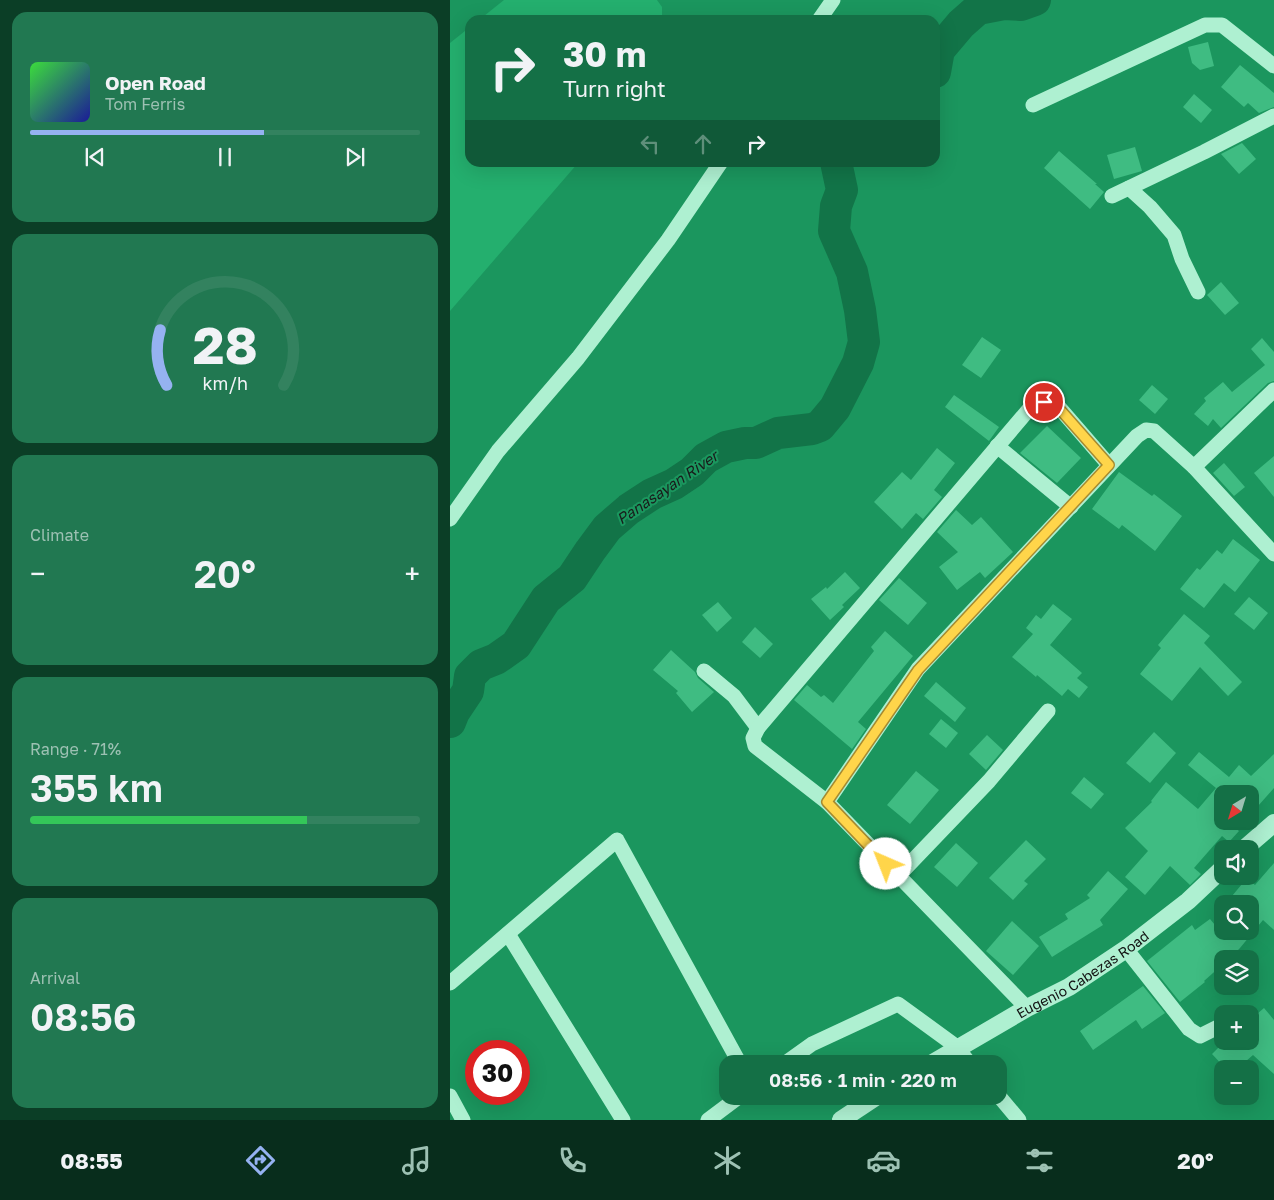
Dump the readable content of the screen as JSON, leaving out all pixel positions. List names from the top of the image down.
{
  "streets": {
    "street": ["Eugenio Cabezas Road"]
  },
  "water": ["Panasayan River"],
  "north": "bottom left",
  "page": {
    "turn": ["30 m", "Turn right"],
    "song": ["Open Road", "Tom Ferris"],
    "tile": [
      "Climate",
      ["Range · 71%", "355 km"],
      ["Arrival", "08:56"]
    ],
    "heat": ["−", "20°", "+"],
    "map_buttons": ["+", "−"],
    "limit": "30",
    "trip": "08:56 · 1 min · 220 m",
    "tabs": ["08:55", "20°"],
    "gauge": ["28", "km/h"]
  }
}
